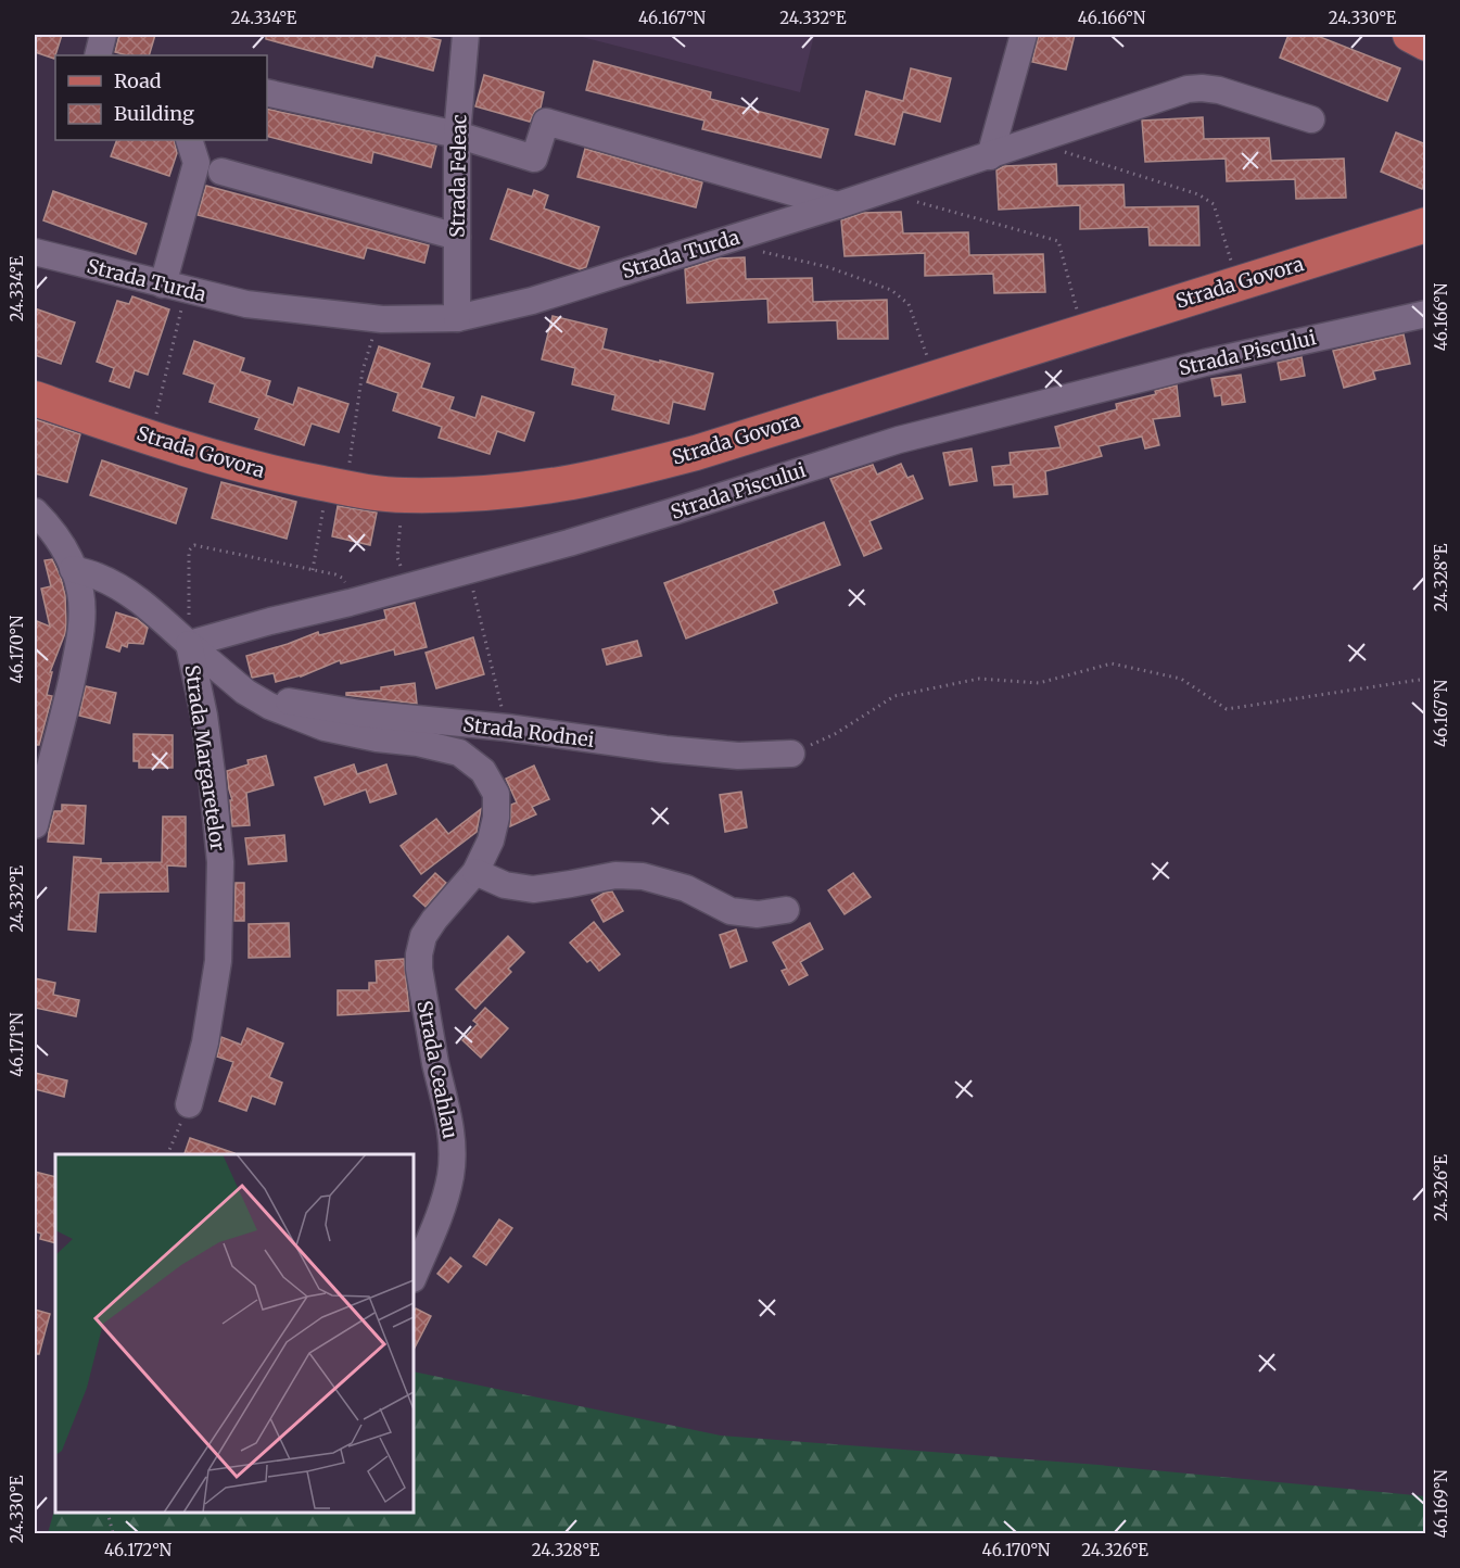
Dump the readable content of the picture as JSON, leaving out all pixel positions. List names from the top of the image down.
{
  "streets": {
    "main road": ["Strada Govora"],
    "street": [
      "Strada Feleac",
      "Strada Turda",
      "Strada Piscului",
      "Strada Rodnei",
      "Strada Margaretelor",
      "Strada Ceahlau"
    ]
  },
  "crossings": [
    ["Strada Feleac", "Strada Turda"],
    ["Strada Piscului", "Strada Margaretelor"],
    ["Strada Piscului", "Strada Ceahlau"],
    ["Strada Rodnei", "Strada Ceahlau"],
    ["Strada Margaretelor", "Strada Ceahlau"]
  ],
  "legend": ["Road", "Building"],
  "coordinates": [
    "24.334°E",
    "46.167°N",
    "24.332°E",
    "46.166°N",
    "24.330°E",
    "24.328°E",
    "46.170°N",
    "46.171°N",
    "24.326°E",
    "46.169°N",
    "46.172°N"
  ]
}
